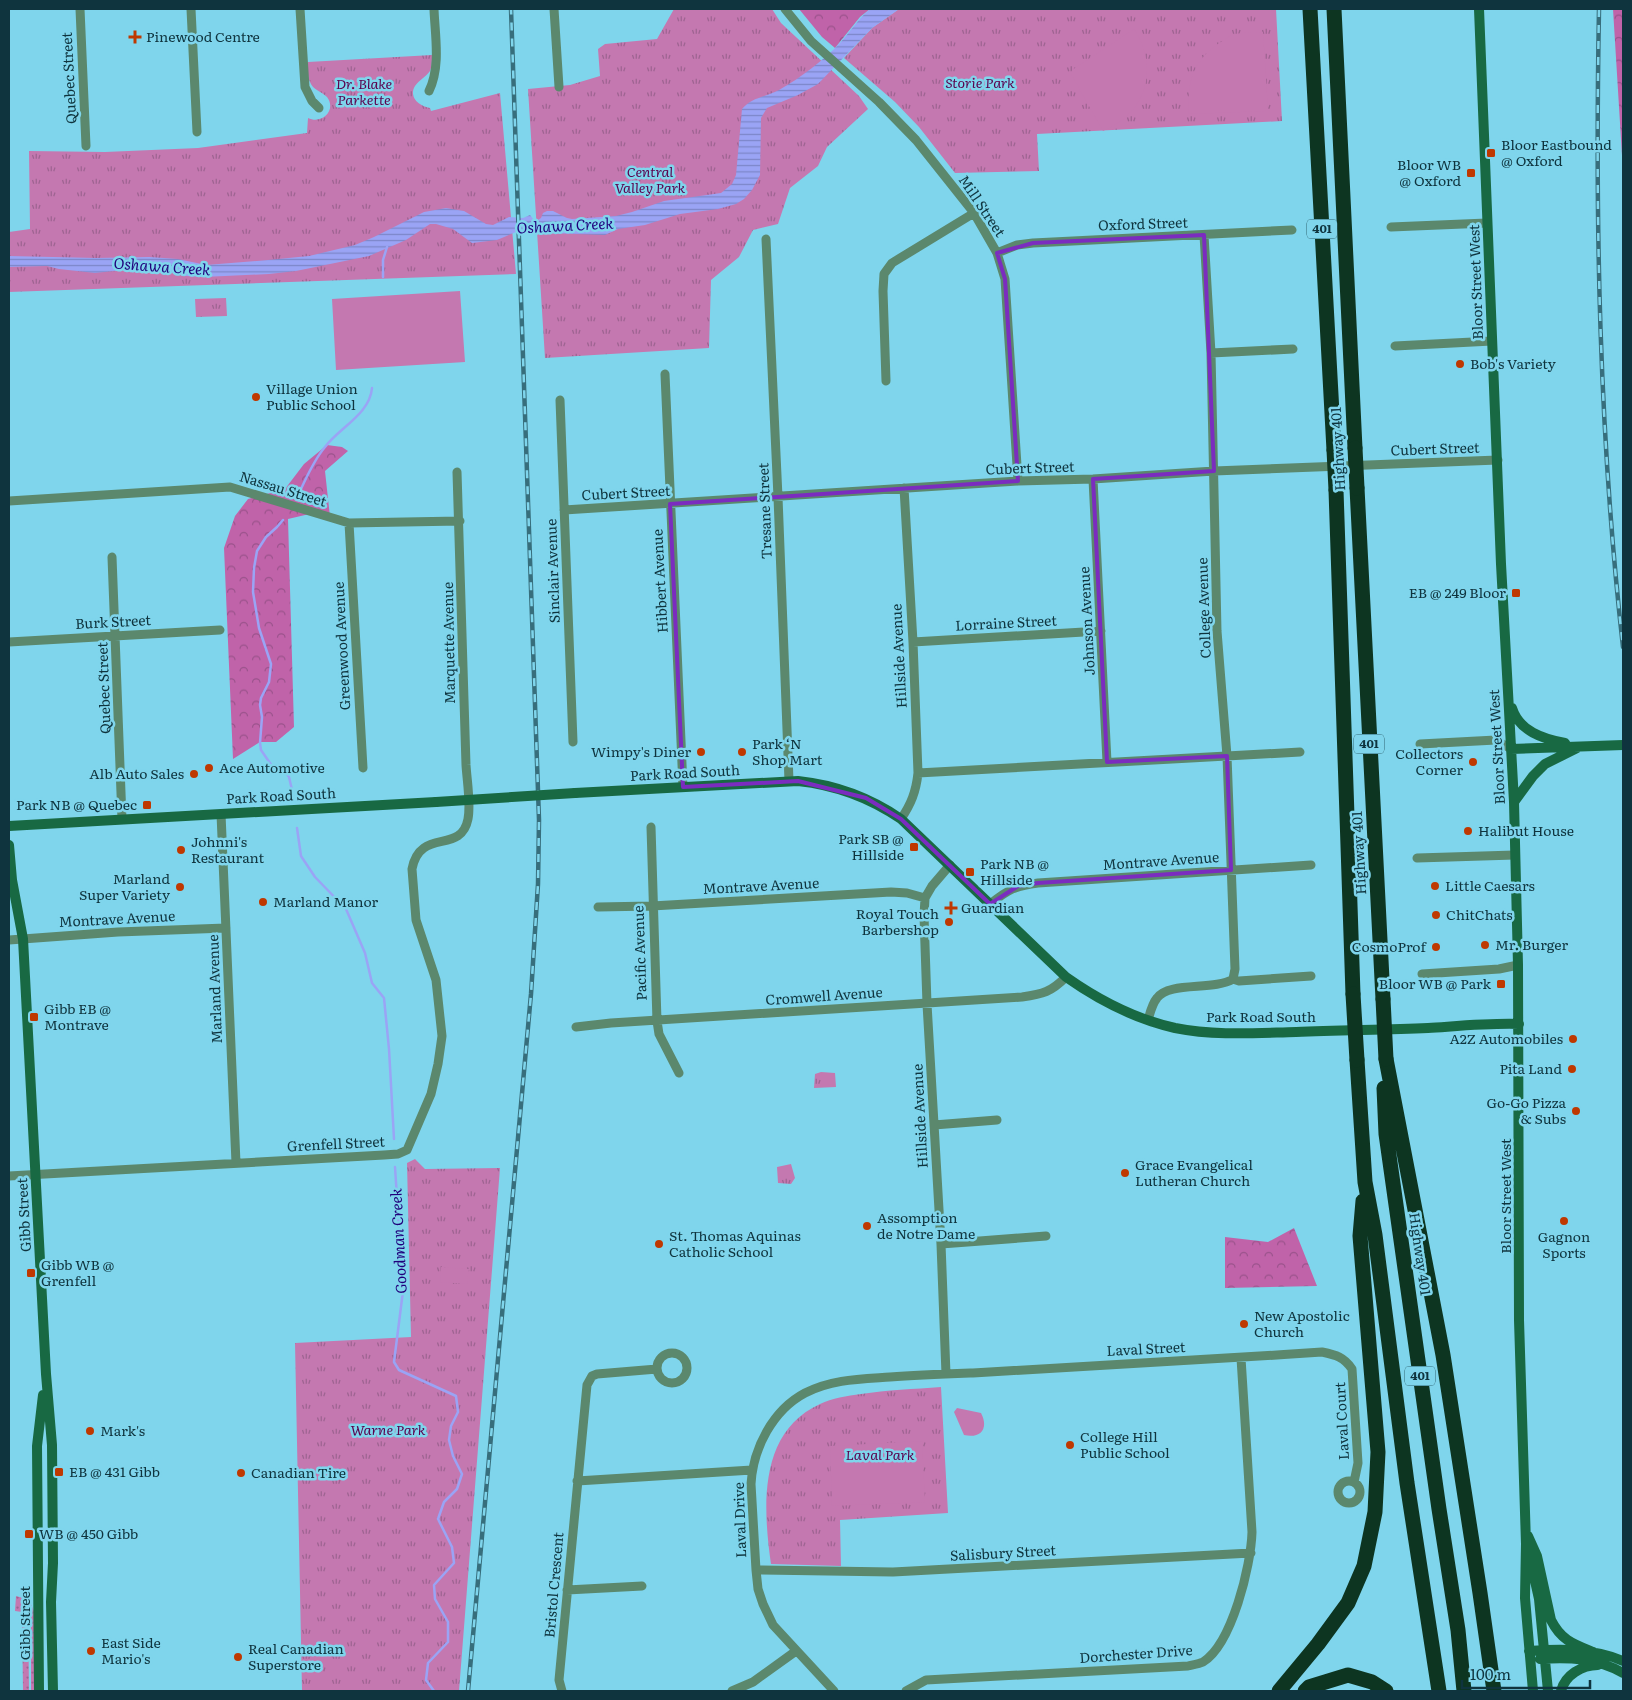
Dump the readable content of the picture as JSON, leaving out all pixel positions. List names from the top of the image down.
{
  "streets": {
    "highway": ["401", "Highway 401"],
    "main road": ["Bloor Street West", "Park Road South", "Gibb Street"],
    "street": [
      "Quebec Street",
      "Mill Street",
      "Oxford Street",
      "Cubert Street",
      "Nassau Street",
      "Tresane Street",
      "Sinclair Avenue",
      "Hibbert Avenue",
      "College Avenue",
      "Johnson Avenue",
      "Burk Street",
      "Lorraine Street",
      "Marquette Avenue",
      "Greenwood Avenue",
      "Hillside Avenue",
      "Montrave Avenue",
      "Pacific Avenue",
      "Marland Avenue",
      "Cromwell Avenue",
      "Grenfell Street",
      "Laval Street",
      "Laval Court",
      "Laval Drive",
      "Salisbury Street",
      "Bristol Crescent",
      "Dorchester Drive"
    ]
  },
  "crossings": [
    ["Quebec Street", "Burk Street"],
    ["Quebec Street", "Park Road South"],
    ["Mill Street", "Oxford Street"],
    ["Mill Street", "Cubert Street"],
    ["Oxford Street", "College Avenue"],
    ["Bloor Street West", "Cubert Street"],
    ["Bloor Street West", "Park Road South"],
    ["Cubert Street", "Tresane Street"],
    ["Cubert Street", "Sinclair Avenue"],
    ["Cubert Street", "Hibbert Avenue"],
    ["Cubert Street", "College Avenue"],
    ["Cubert Street", "Johnson Avenue"],
    ["Cubert Street", "Hillside Avenue"],
    ["Nassau Street", "Marquette Avenue"],
    ["Nassau Street", "Greenwood Avenue"],
    ["Tresane Street", "Park Road South"],
    ["Hibbert Avenue", "Park Road South"],
    ["College Avenue", "Montrave Avenue"],
    ["Johnson Avenue", "Lorraine Street"],
    ["Lorraine Street", "Hillside Avenue"],
    ["Marquette Avenue", "Grenfell Street"],
    ["Hillside Avenue", "Park Road South"],
    ["Hillside Avenue", "Montrave Avenue"],
    ["Hillside Avenue", "Cromwell Avenue"],
    ["Hillside Avenue", "Laval Street"],
    ["Hillside Avenue", "Laval Drive"],
    ["Park Road South", "Montrave Avenue"],
    ["Park Road South", "Marland Avenue"],
    ["Park Road South", "Cromwell Avenue"],
    ["Montrave Avenue", "Pacific Avenue"],
    ["Montrave Avenue", "Marland Avenue"],
    ["Montrave Avenue", "Gibb Street"],
    ["Pacific Avenue", "Cromwell Avenue"],
    ["Marland Avenue", "Grenfell Street"],
    ["Grenfell Street", "Gibb Street"],
    ["Laval Street", "Laval Court"],
    ["Laval Street", "Laval Drive"],
    ["Laval Street", "Dorchester Drive"],
    ["Laval Drive", "Salisbury Street"],
    ["Salisbury Street", "Dorchester Drive"]
  ],
  "water": ["Oshawa Creek", "Goodman Creek"],
  "parks": [
    "Storie Park",
    "Dr. Blake Parkette",
    "Central Valley Park",
    "Warne Park",
    "Laval Park"
  ],
  "places": {
    "health": ["Pinewood Centre", "Guardian"],
    "transit": [
      "Bloor Eastbound @ Oxford",
      "Bloor WB @ Oxford",
      "EB @ 249 Bloor",
      "Park NB @ Quebec",
      "Park SB @ Hillside",
      "Park NB @ Hillside",
      "Bloor WB @ Park",
      "Gibb EB @ Montrave",
      "Gibb WB @ Grenfell",
      "EB @ 431 Gibb",
      "WB @ 450 Gibb"
    ],
    "other": [
      "Bob's Variety",
      "Village Union Public School",
      "Wimpy's Diner",
      "Park ‘N Shop Mart",
      "Collectors Corner",
      "Ace Automotive",
      "Alb Auto Sales",
      "Halibut House",
      "Johnni's Restaurant",
      "Little Caesars",
      "Marland Super Variety",
      "Marland Manor",
      "ChitChats",
      "Royal Touch Barbershop",
      "Mr. Burger",
      "CosmoProf",
      "A2Z Automobiles",
      "Pita Land",
      "Go-Go Pizza & Subs",
      "Grace Evangelical Lutheran Church",
      "Gagnon Sports",
      "Assomption de Notre Dame",
      "St. Thomas Aquinas Catholic School",
      "New Apostolic Church",
      "Mark's",
      "College Hill Public School",
      "Canadian Tire",
      "East Side Mario's",
      "Real Canadian Superstore"
    ]
  },
  "scale_bar": "100 m"
}
